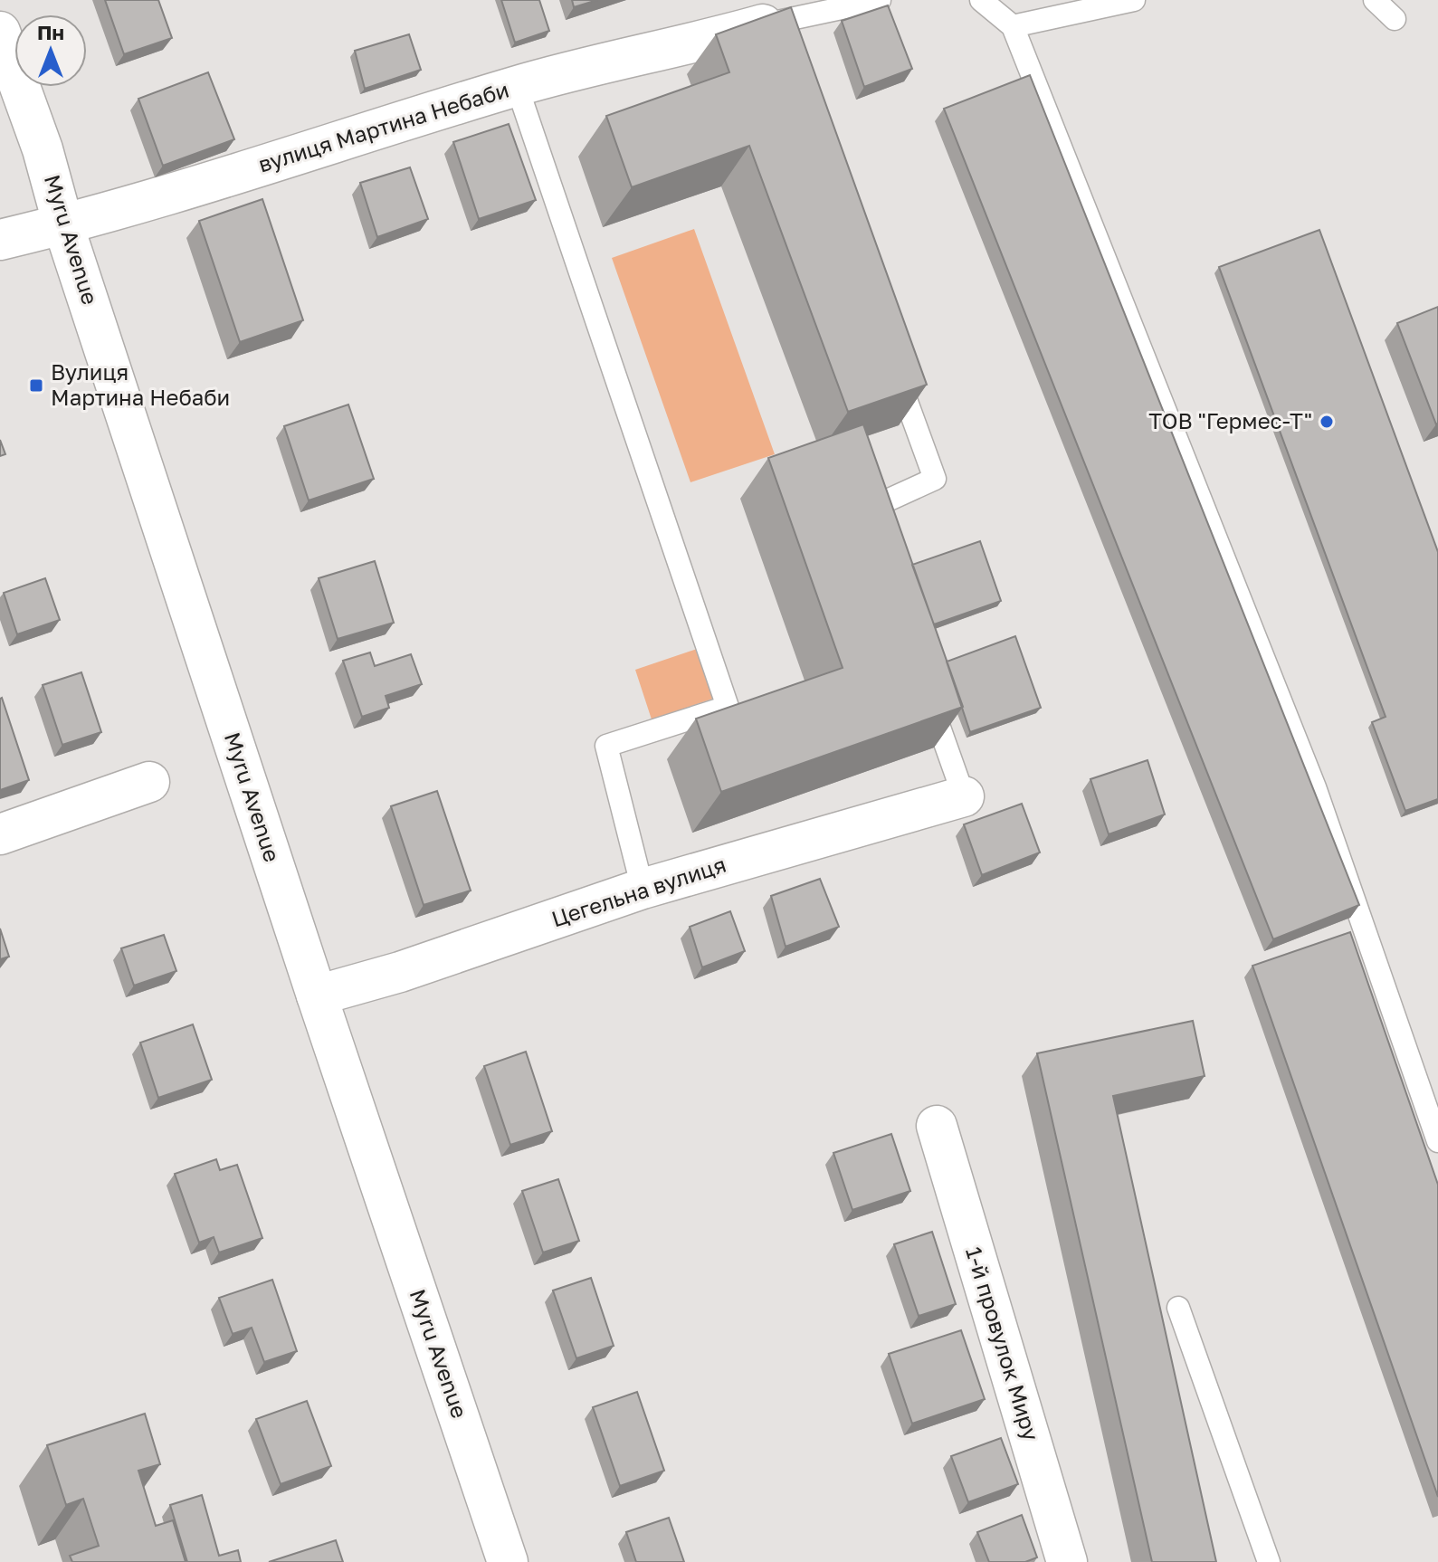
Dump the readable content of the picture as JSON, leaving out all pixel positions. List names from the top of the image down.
{
  "streets": {
    "street": [
      "вулиця Мартина Небаби",
      "Myru Avenue",
      "Цегельна вулиця",
      "1-й провулок Миру"
    ]
  },
  "crossings": [
    ["вулиця Мартина Небаби", "Myru Avenue"],
    ["Myru Avenue", "Цегельна вулиця"]
  ],
  "places": {
    "transit": ["Вулиця Мартина Небаби"],
    "other": ["ТОВ \"Гермес-Т\""]
  },
  "north": "top"
}
